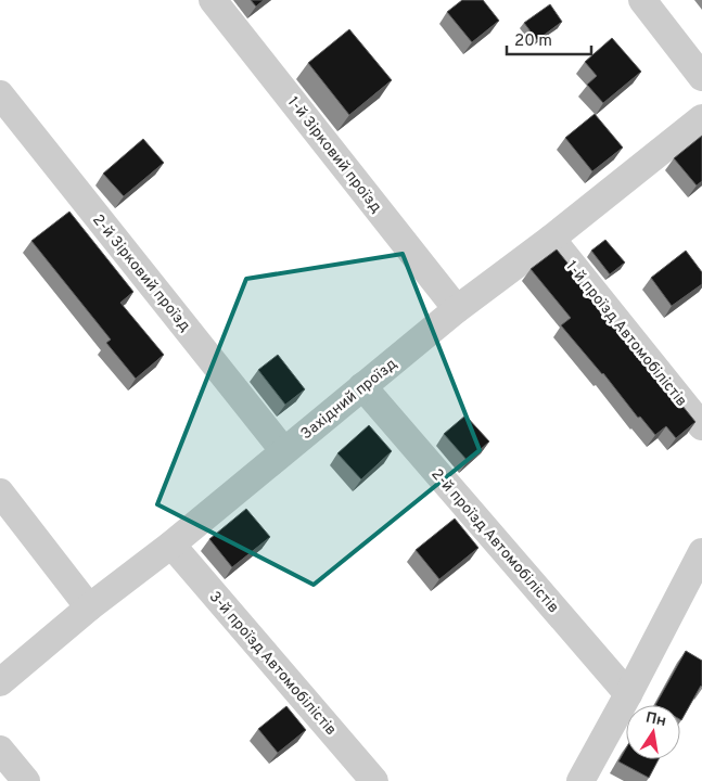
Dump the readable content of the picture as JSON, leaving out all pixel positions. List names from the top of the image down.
{
  "streets": {
    "street": [
      "1-й Зірковий проїзд",
      "2-й Зірковий проїзд",
      "1-й проїзд Автомобілістів",
      "Західний проїзд",
      "2-й проїзд Автомобілістів",
      "3-й проїзд Автомобілістів"
    ]
  },
  "crossings": [
    ["1-й Зірковий проїзд", "Західний проїзд"],
    ["2-й Зірковий проїзд", "Західний проїзд"],
    ["1-й проїзд Автомобілістів", "Західний проїзд"],
    ["Західний проїзд", "2-й проїзд Автомобілістів"],
    ["Західний проїзд", "3-й проїзд Автомобілістів"]
  ],
  "scale_bar": "20 m",
  "north": "top"
}
